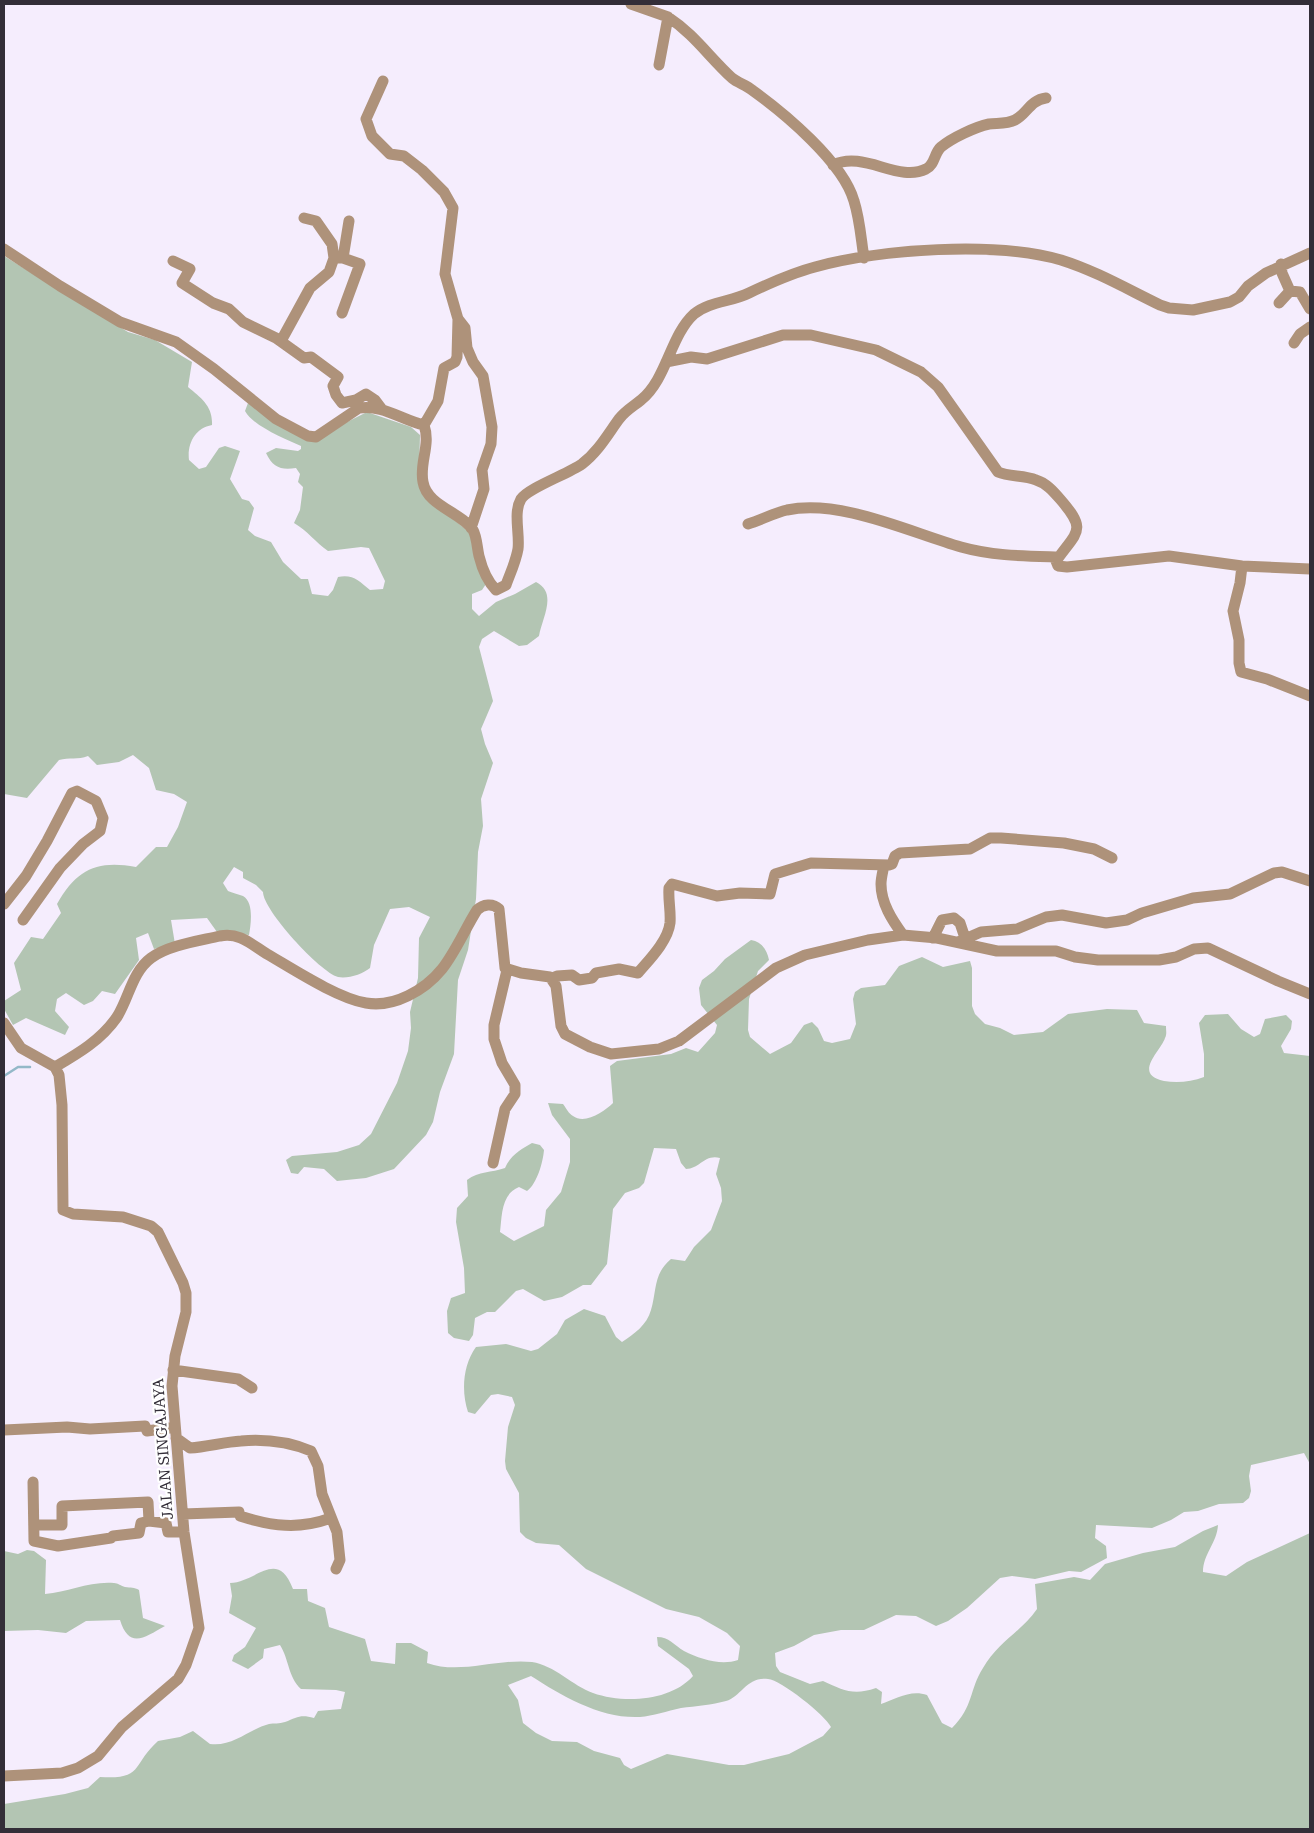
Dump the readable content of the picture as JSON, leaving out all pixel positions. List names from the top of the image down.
{
  "streets": {
    "street": ["JALAN SINGAJAYA"]
  }
}
